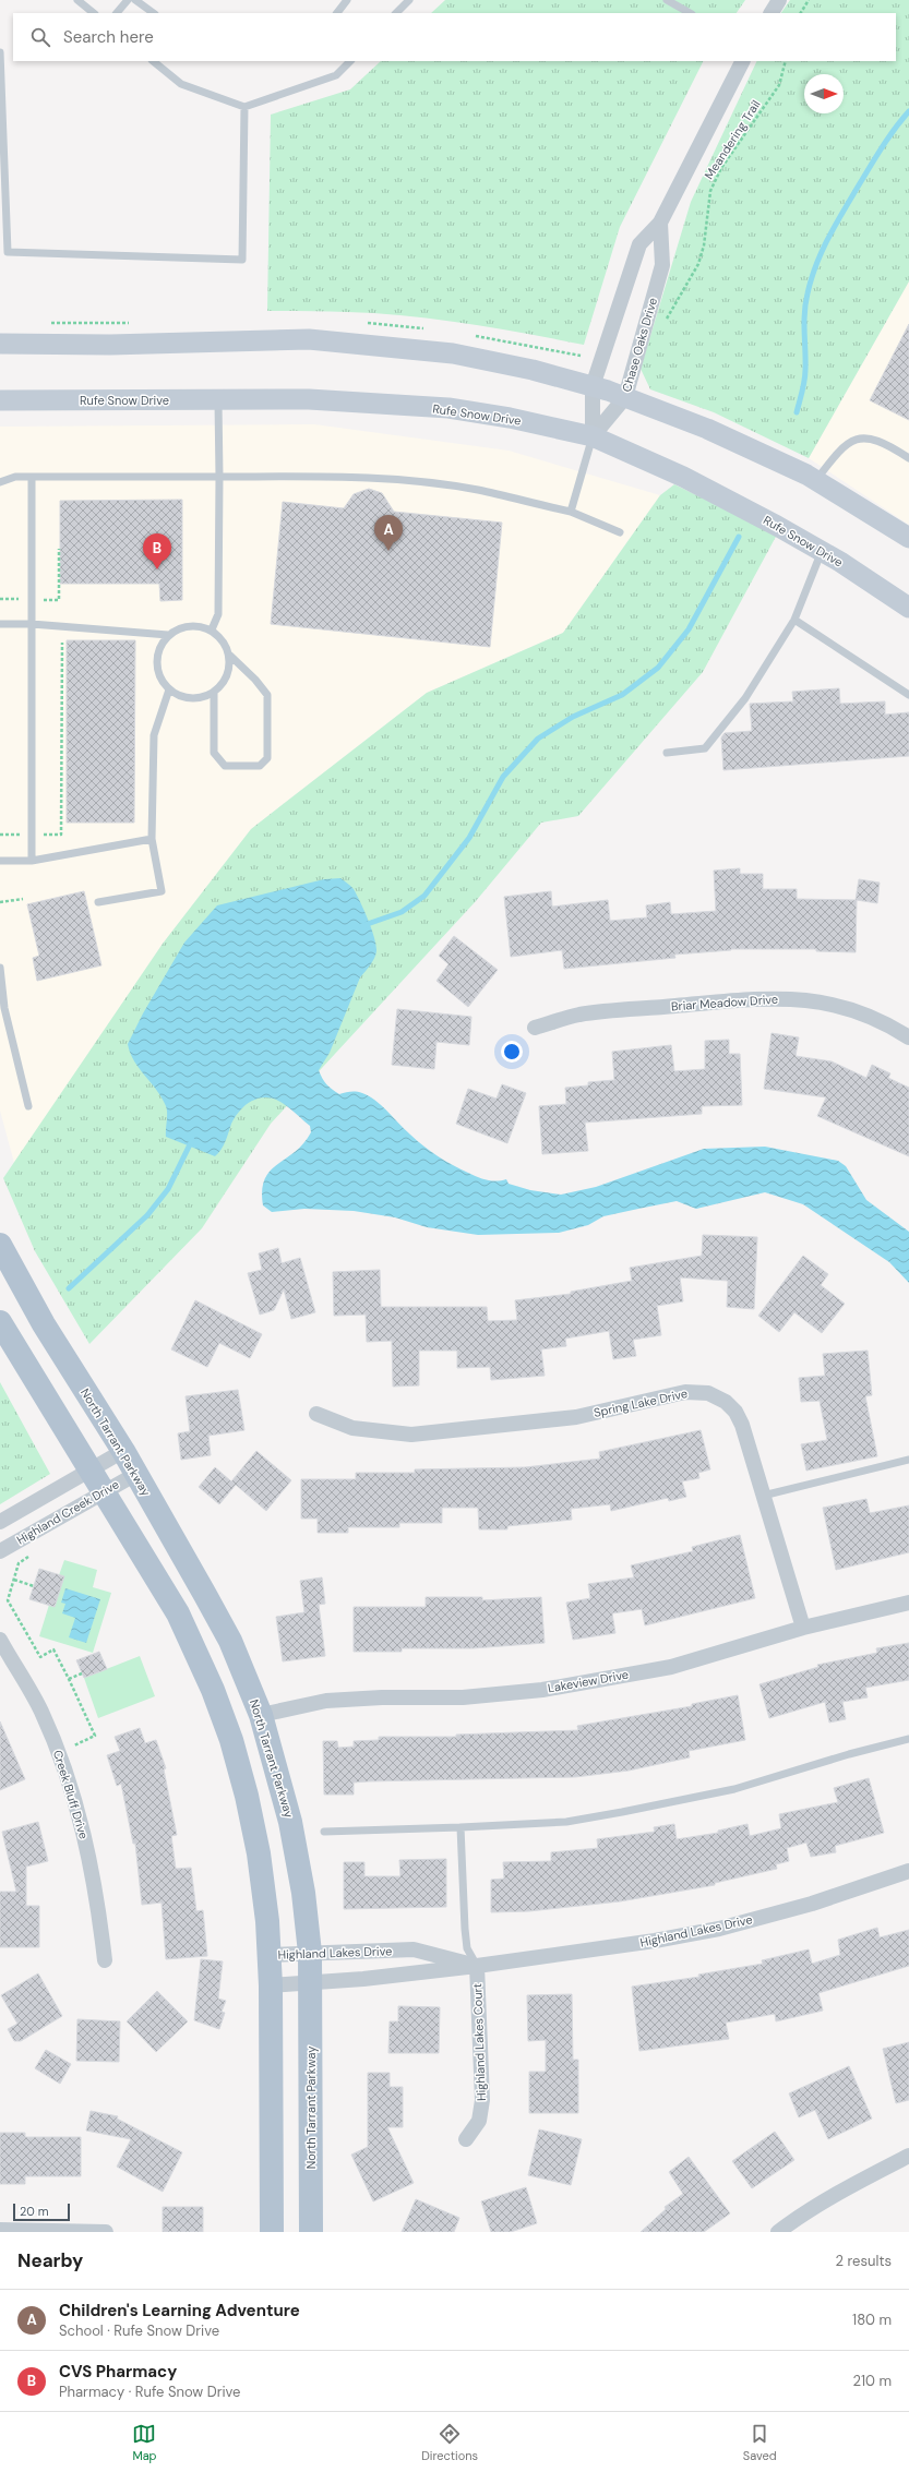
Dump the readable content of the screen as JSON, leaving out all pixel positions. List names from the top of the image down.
{
  "streets": {
    "main road": ["Rufe Snow Drive", "North Tarrant Parkway"],
    "street": [
      "Chase Oaks Drive",
      "Briar Meadow Drive",
      "Spring Lake Drive",
      "Highland Creek Drive",
      "Lakeview Drive",
      "Creek Bluff Drive",
      "Highland Lakes Drive",
      "Highland Lakes Court"
    ],
    "path": ["Meandering Trail"]
  },
  "crossings": [
    ["Chase Oaks Drive", "Rufe Snow Drive"],
    ["Spring Lake Drive", "Lakeview Drive"],
    ["North Tarrant Parkway", "Highland Creek Drive"],
    ["North Tarrant Parkway", "Lakeview Drive"],
    ["North Tarrant Parkway", "Highland Lakes Drive"],
    ["Highland Lakes Drive", "Highland Lakes Court"]
  ],
  "scale_bar": "20 m",
  "north": "right",
  "page": {
    "search": "Search here",
    "pins": ["A", "B"],
    "scale": "20 m",
    "heading": ["Nearby", "2 results"],
    "list": [
      {
        "mark": "A",
        "name": "Children's Learning Adventure",
        "note": "School · Rufe Snow Drive",
        "value": "180 m"
      },
      {
        "mark": "B",
        "name": "CVS Pharmacy",
        "note": "Pharmacy · Rufe Snow Drive",
        "value": "210 m"
      }
    ],
    "nav": ["Map", "Directions", "Saved"]
  }
}
